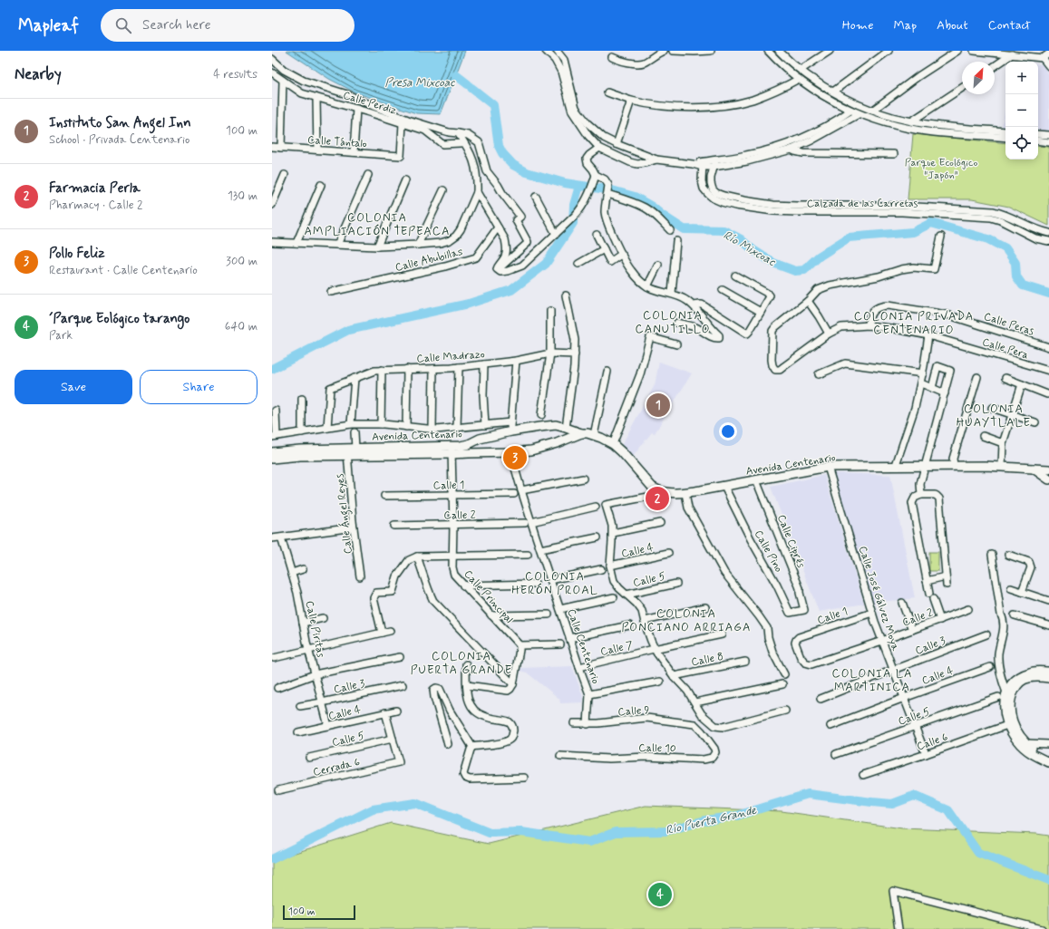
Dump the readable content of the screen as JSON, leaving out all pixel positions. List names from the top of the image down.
{
  "streets": {
    "main road": ["Avenida Centenario"],
    "street": [
      "Calle Perdiz",
      "Calle Tántalo",
      "Calzada de las Carretas",
      "Calle Abubillas",
      "Calle Peras",
      "Calle Pera",
      "Calle Madrazo",
      "Calle 1",
      "Calle Ángel Reyes",
      "Calle 2",
      "Calle Ciprés",
      "Calle 4",
      "Calle Pino",
      "Calle 5",
      "Calle Principal",
      "Calle José Gálvez Moya",
      "Calle Piritas",
      "Calle 3",
      "Calle Centenario",
      "Calle 7",
      "Calle 8",
      "Calle 9",
      "Calle 6",
      "Calle 10",
      "Cerrada 6"
    ]
  },
  "crossings": [
    ["Calle Perdiz", "Calle Tántalo"],
    ["Calle Peras", "Calle Pera"],
    ["Avenida Centenario", "Calle Ángel Reyes"],
    ["Avenida Centenario", "Calle Ciprés"],
    ["Avenida Centenario", "Calle Pino"],
    ["Avenida Centenario", "Calle Principal"],
    ["Avenida Centenario", "Calle José Gálvez Moya"],
    ["Avenida Centenario", "Calle Centenario"],
    ["Calle 1", "Calle 2"],
    ["Calle 1", "Calle Principal"],
    ["Calle 1", "Calle José Gálvez Moya"],
    ["Calle 2", "Calle Principal"],
    ["Calle 2", "Calle José Gálvez Moya"],
    ["Calle 2", "Calle Centenario"],
    ["Calle Ciprés", "Calle Pino"],
    ["Calle 4", "Calle José Gálvez Moya"],
    ["Calle 4", "Calle Piritas"],
    ["Calle 5", "Calle José Gálvez Moya"],
    ["Calle 5", "Cerrada 6"],
    ["Calle José Gálvez Moya", "Calle 3"],
    ["Calle José Gálvez Moya", "Calle 6"],
    ["Calle Piritas", "Calle 3"],
    ["Calle Centenario", "Calle 7"],
    ["Calle Centenario", "Calle 9"],
    ["Calle 9", "Calle 10"]
  ],
  "districts": [
    "COLONIA AMPLIACIÓN TEPEACA",
    "COLONIA CANUTILLO",
    "COLONIA PRIVADA CENTENARIO",
    "COLONIA HUAYTLALE",
    "COLONIA HERÓN PROAL",
    "COLONIA PONCIANO ARRIAGA",
    "COLONIA PUERTA GRANDE",
    "COLONIA LA MARTINICA"
  ],
  "water": ["Presa Mixcoac", "Río Mixcoac", "Río Puerta Grande"],
  "parks": ["Parque Ecológico \"Japón\""],
  "scale_bar": "100 m",
  "north": "top right",
  "page": {
    "header": "Mapleaf",
    "search": "Search here",
    "nav": [
      "Home",
      "Map",
      "About",
      "Contact"
    ],
    "heading": ["Nearby", "4 results"],
    "map_buttons": ["+", "−"],
    "list": [
      {
        "mark": "1",
        "name": "Instituto San Angel Inn",
        "note": "School · Privada Centenario",
        "value": "100 m"
      },
      {
        "mark": "2",
        "name": "Farmacia Perla",
        "note": "Pharmacy · Calle 2",
        "value": "130 m"
      },
      {
        "mark": "3",
        "name": "Pollo Feliz",
        "note": "Restaurant · Calle Centenario",
        "value": "300 m"
      },
      {
        "mark": "4",
        "name": "´Parque Eológico tarango",
        "note": "Park",
        "value": "640 m"
      }
    ],
    "buttons": ["Save", "Share"],
    "pins": [
      "1",
      "3",
      "2",
      "4"
    ],
    "scale": "100 m"
  }
}
